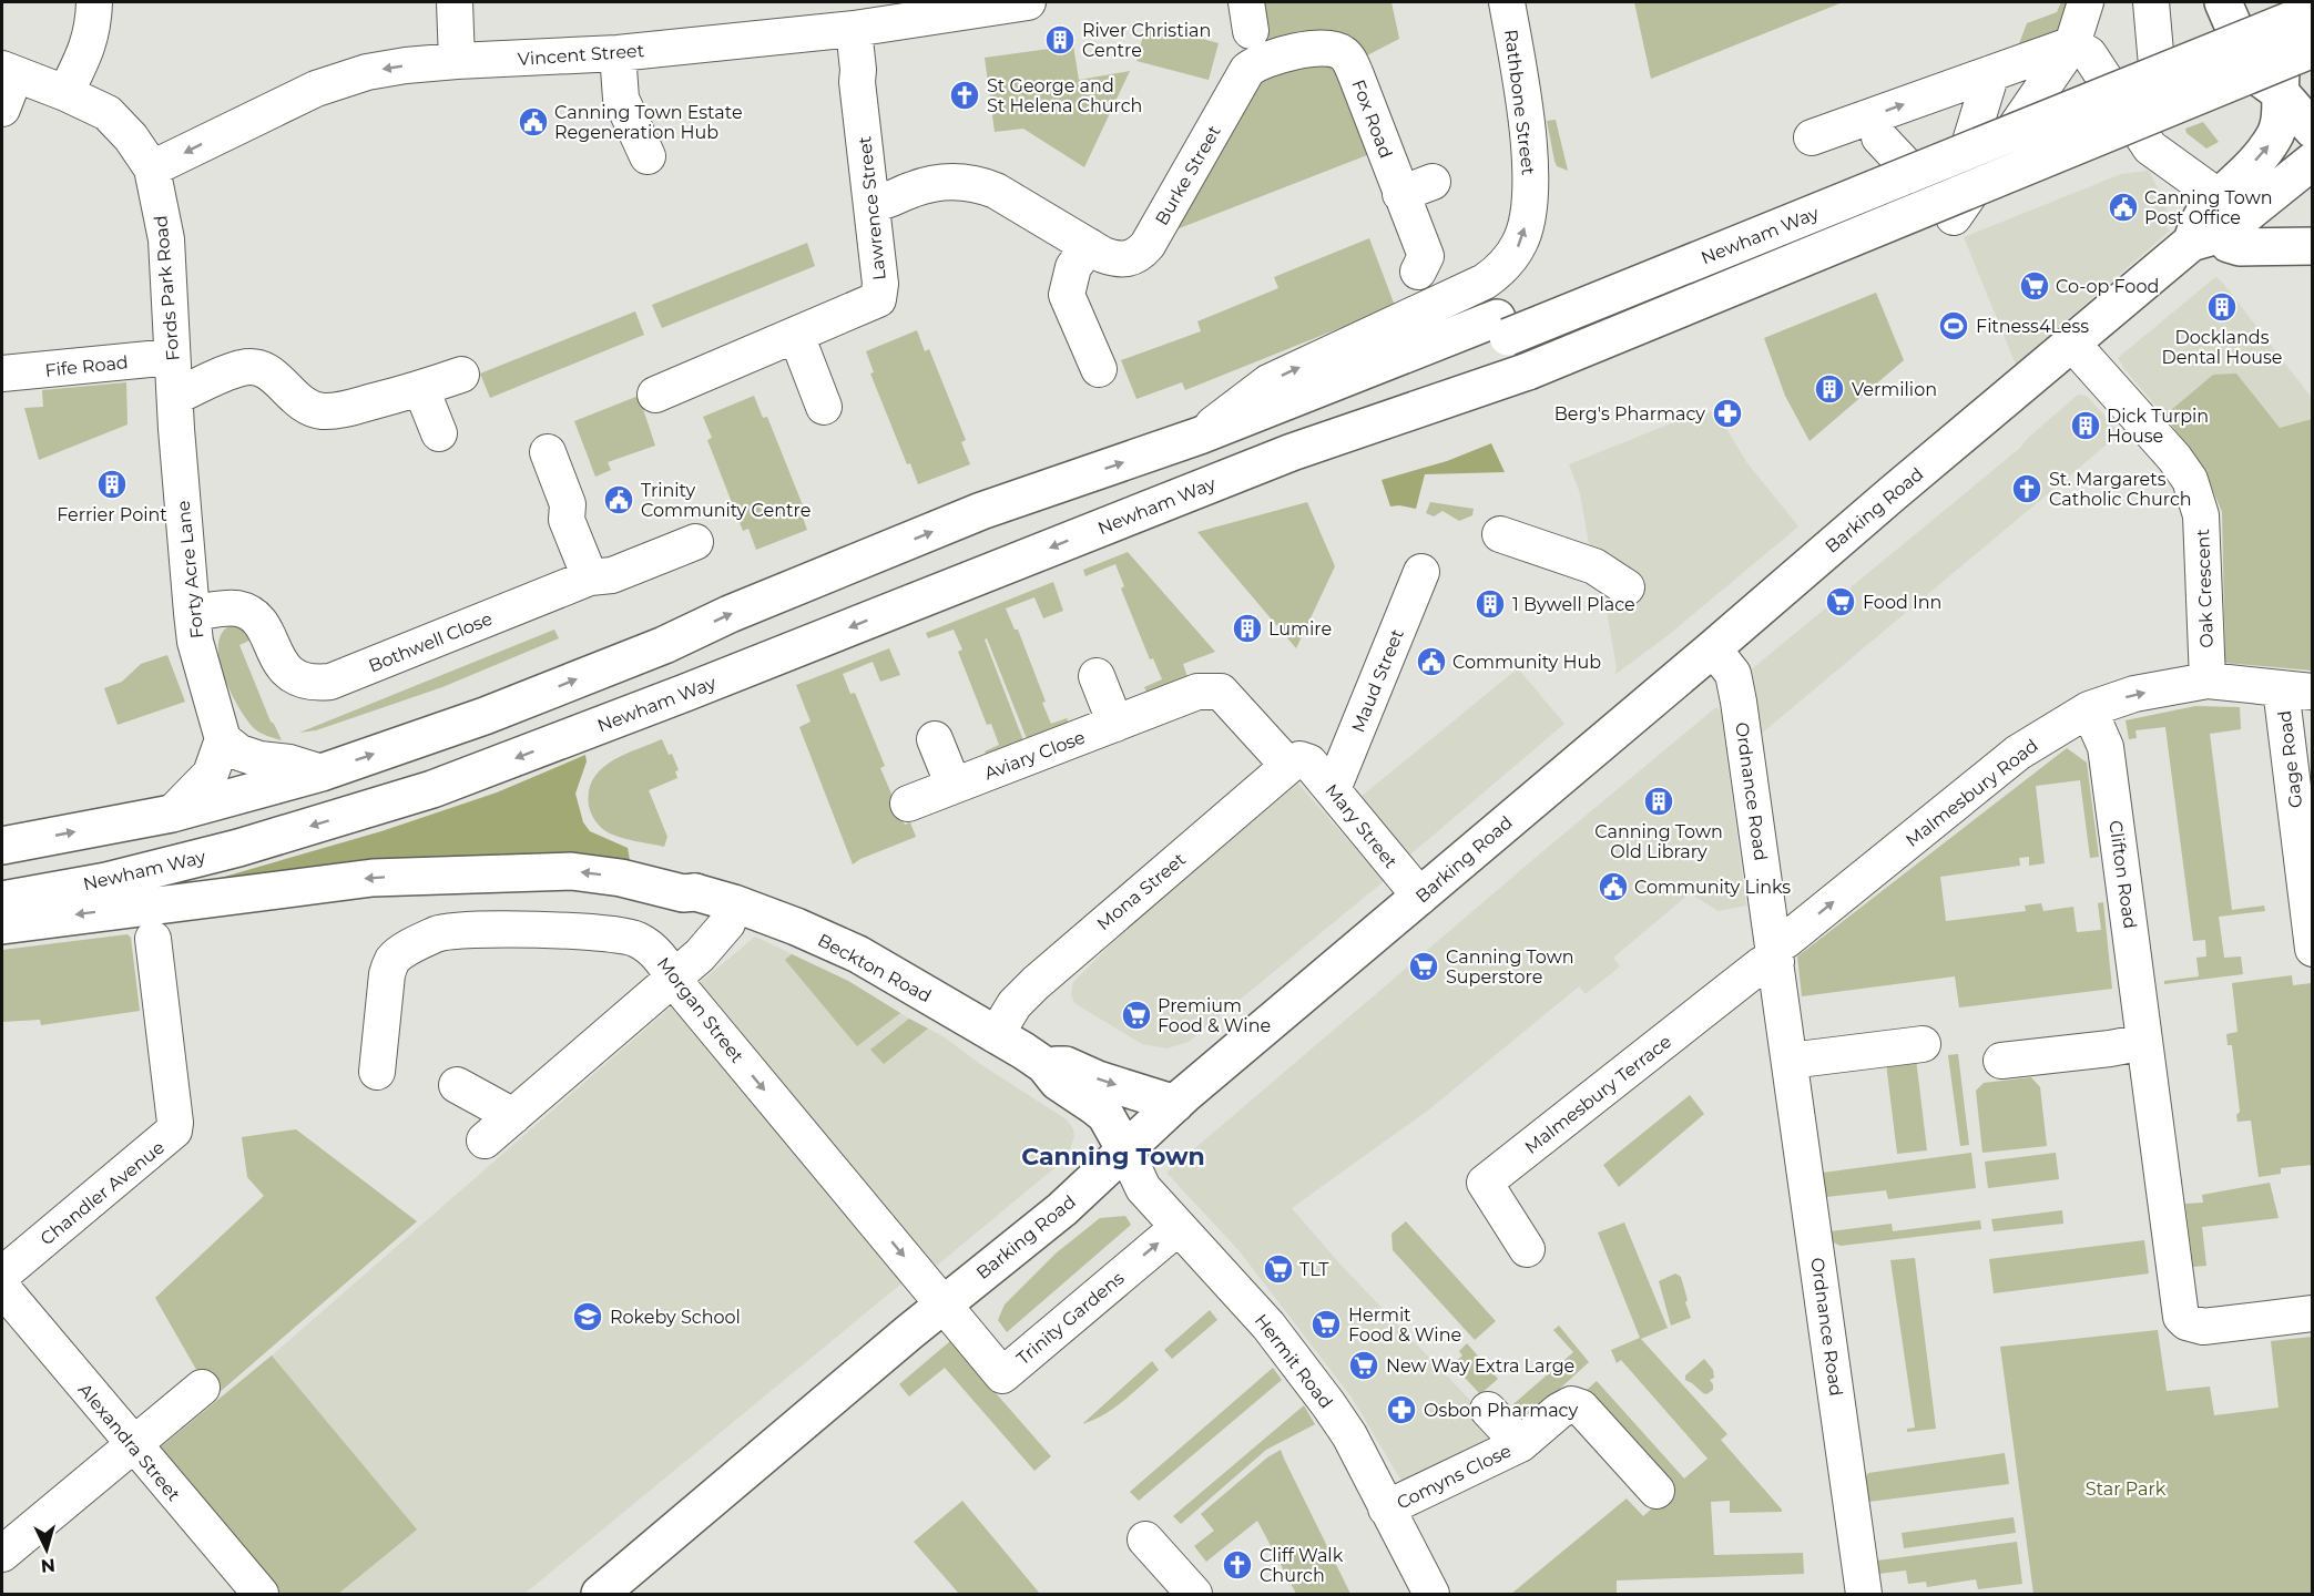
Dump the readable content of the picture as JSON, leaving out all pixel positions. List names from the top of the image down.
{
  "streets": {
    "main road": ["Newham Way", "Barking Road", "Beckton Road"],
    "street": [
      "Vincent Street",
      "Rathbone Street",
      "Fox Road",
      "Burke Street",
      "Lawrence Street",
      "Fords Park Road",
      "Fife Road",
      "Forty Acre Lane",
      "Oak Crescent",
      "Bothwell Close",
      "Maud Street",
      "Aviary Close",
      "Gage Road",
      "Ordnance Road",
      "Malmesbury Road",
      "Mary Street",
      "Clifton Road",
      "Mona Street",
      "Morgan Street",
      "Malmesbury Terrace",
      "Chandler Avenue",
      "Trinity Gardens",
      "Hermit Road",
      "Alexandra Street",
      "Comyns Close"
    ]
  },
  "crossings": [
    ["Vincent Street", "Lawrence Street"],
    ["Vincent Street", "Fords Park Road"],
    ["Rathbone Street", "Newham Way"],
    ["Fox Road", "Burke Street"],
    ["Burke Street", "Lawrence Street"],
    ["Fords Park Road", "Fife Road"],
    ["Fords Park Road", "Forty Acre Lane"],
    ["Barking Road", "Oak Crescent"],
    ["Barking Road", "Ordnance Road"],
    ["Barking Road", "Mary Street"],
    ["Barking Road", "Beckton Road"],
    ["Barking Road", "Morgan Street"],
    ["Barking Road", "Trinity Gardens"],
    ["Barking Road", "Hermit Road"],
    ["Forty Acre Lane", "Bothwell Close"],
    ["Oak Crescent", "Malmesbury Road"],
    ["Maud Street", "Mary Street"],
    ["Aviary Close", "Mary Street"],
    ["Aviary Close", "Mona Street"],
    ["Gage Road", "Malmesbury Road"],
    ["Ordnance Road", "Malmesbury Road"],
    ["Ordnance Road", "Malmesbury Terrace"],
    ["Malmesbury Road", "Clifton Road"],
    ["Malmesbury Road", "Malmesbury Terrace"],
    ["Mary Street", "Mona Street"],
    ["Mona Street", "Beckton Road"],
    ["Beckton Road", "Hermit Road"],
    ["Morgan Street", "Trinity Gardens"],
    ["Trinity Gardens", "Hermit Road"],
    ["Hermit Road", "Comyns Close"]
  ],
  "one_way": ["Vincent Street", "Rathbone Street", "Morgan Street"],
  "districts": ["Canning Town"],
  "parks": ["Star Park"],
  "places": {
    "building": [
      "River Christian Centre",
      "Docklands Dental House",
      "Vermilion",
      "Dick Turpin House",
      "Ferrier Point",
      "1 Bywell Place",
      "Lumire",
      "Canning Town Old Library"
    ],
    "church": ["St George and St Helena Church", "St. Margarets Catholic Church", "Cliff Walk Church"],
    "public building": [
      "Canning Town Estate Regeneration Hub",
      "Canning Town Post Office",
      "Trinity Community Centre",
      "Community Hub",
      "Community Links"
    ],
    "supermarket": [
      "Co-op Food",
      "Food Inn",
      "Canning Town Superstore",
      "Premium Food & Wine",
      "TLT",
      "Hermit Food & Wine",
      "New Way Extra Large"
    ],
    "sports": ["Fitness4Less"],
    "pharmacy": ["Berg's Pharmacy", "Osbon Pharmacy"],
    "school or university": ["Rokeby School"]
  },
  "north": "bottom"
}
